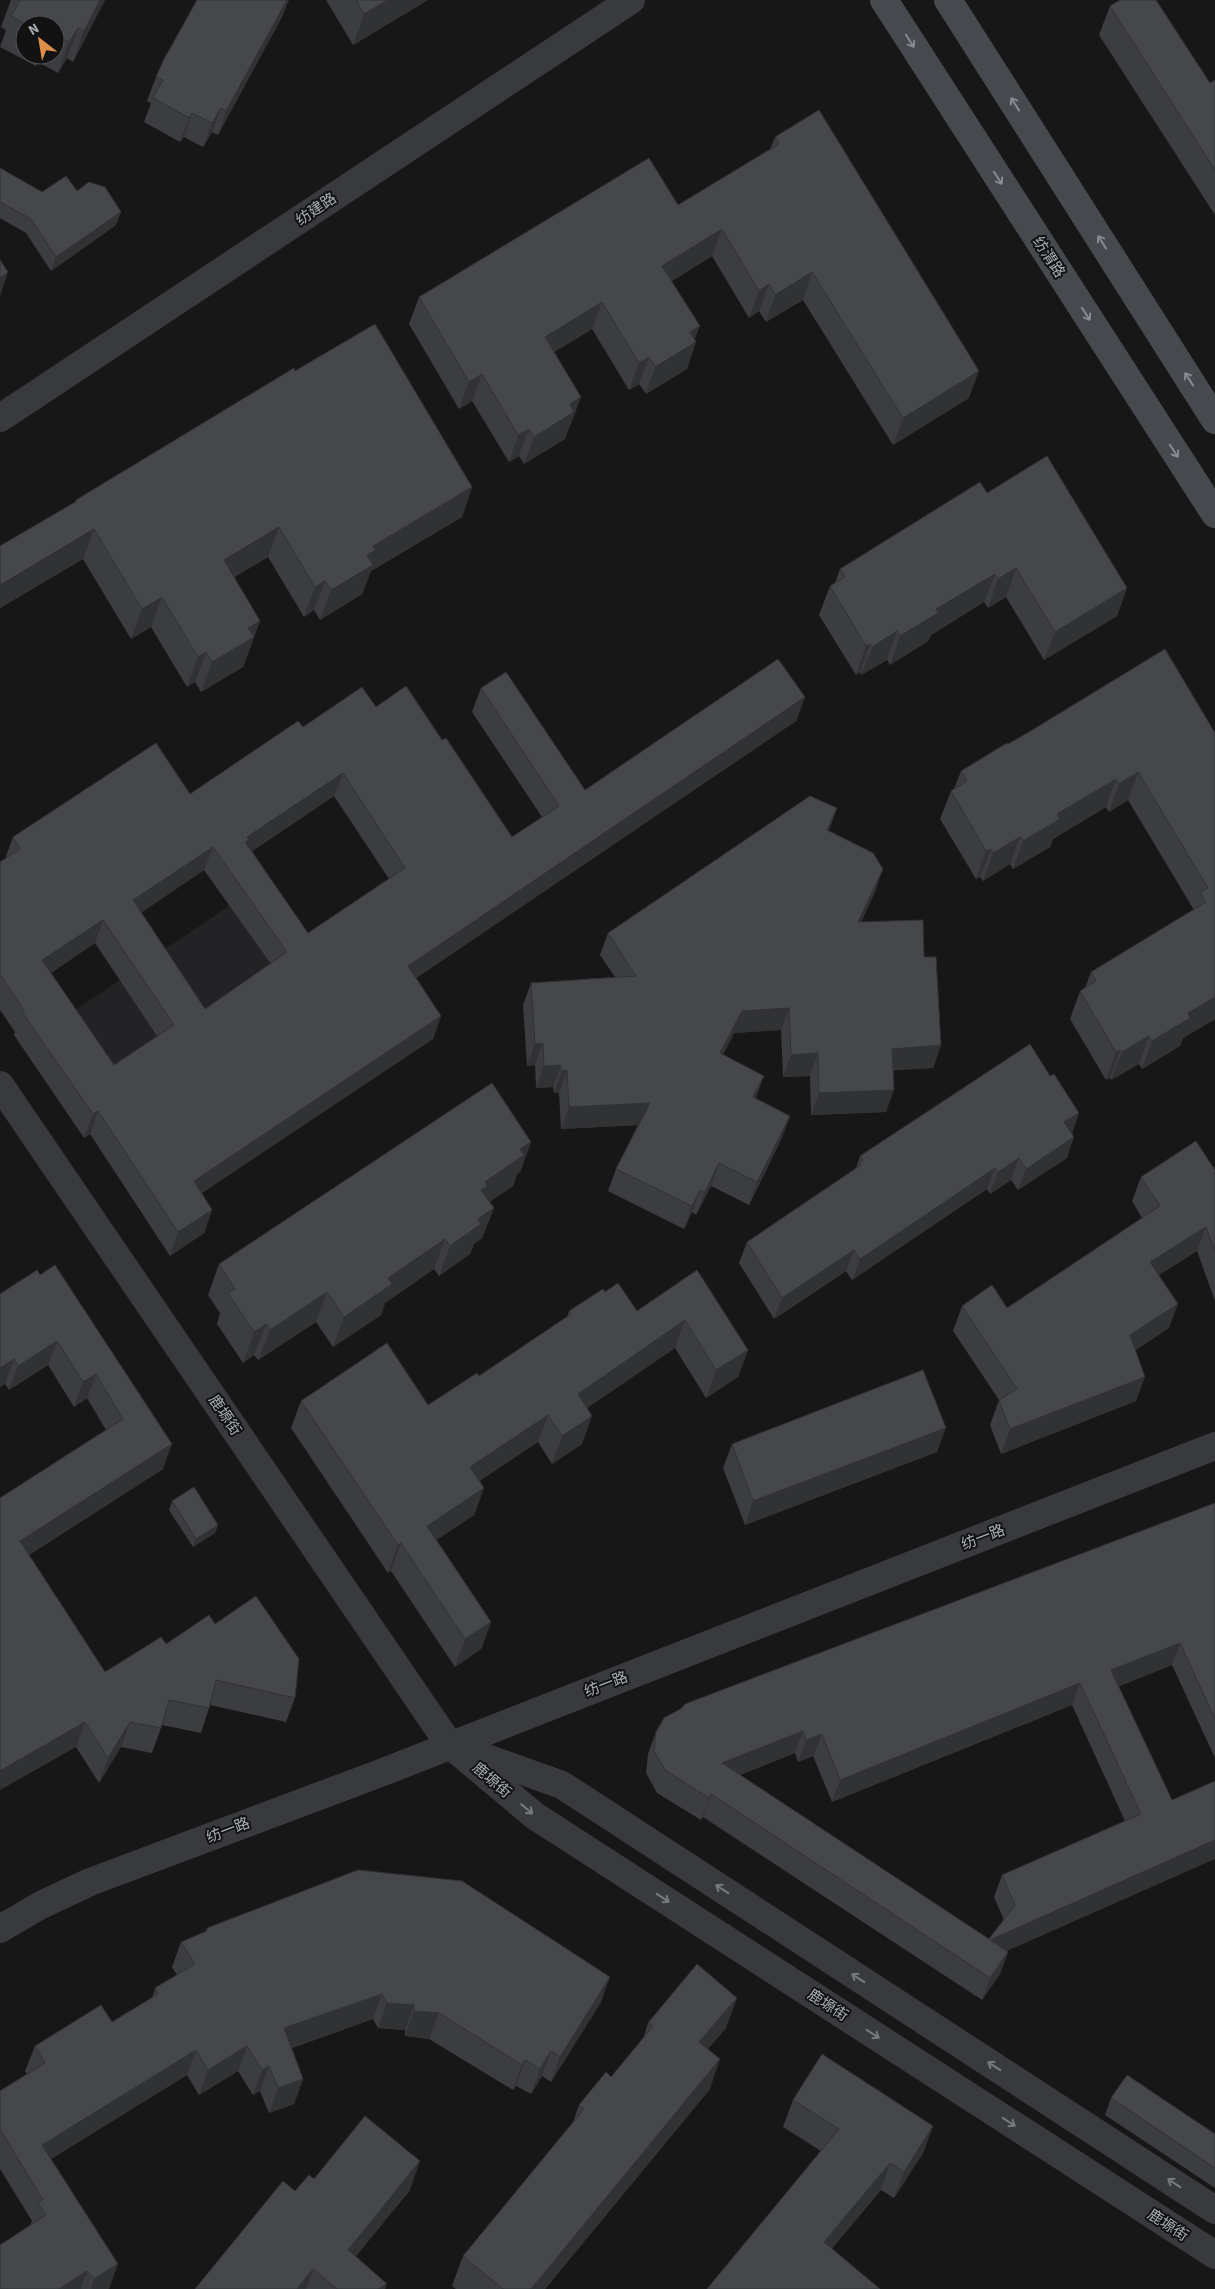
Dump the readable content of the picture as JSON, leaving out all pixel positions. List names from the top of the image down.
{
  "streets": {
    "main road": ["纺渭路"],
    "street": ["纺建路", "鹿塬街", "纺一路"]
  },
  "crossings": [
    ["鹿塬街", "纺一路"]
  ],
  "north": "top left"
}
